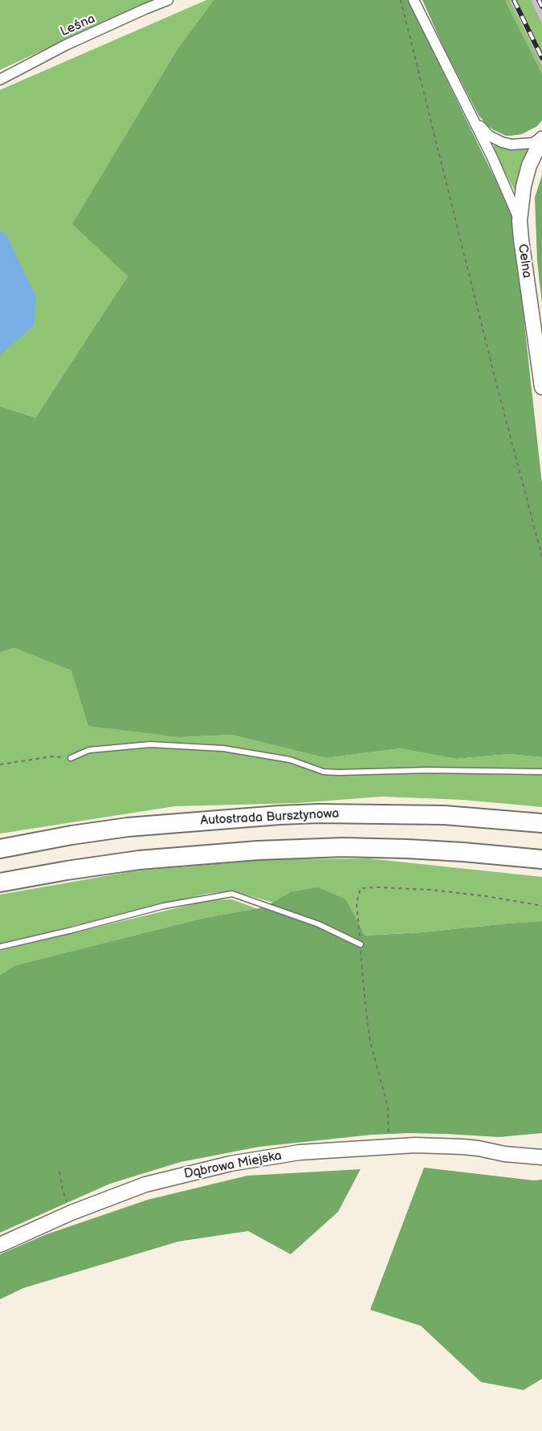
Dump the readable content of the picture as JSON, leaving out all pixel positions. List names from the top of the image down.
{
  "streets": {
    "highway": ["Autostrada Bursztynowa"],
    "street": ["Leśna", "Celna", "Dąbrowa Miejska"]
  }
}
